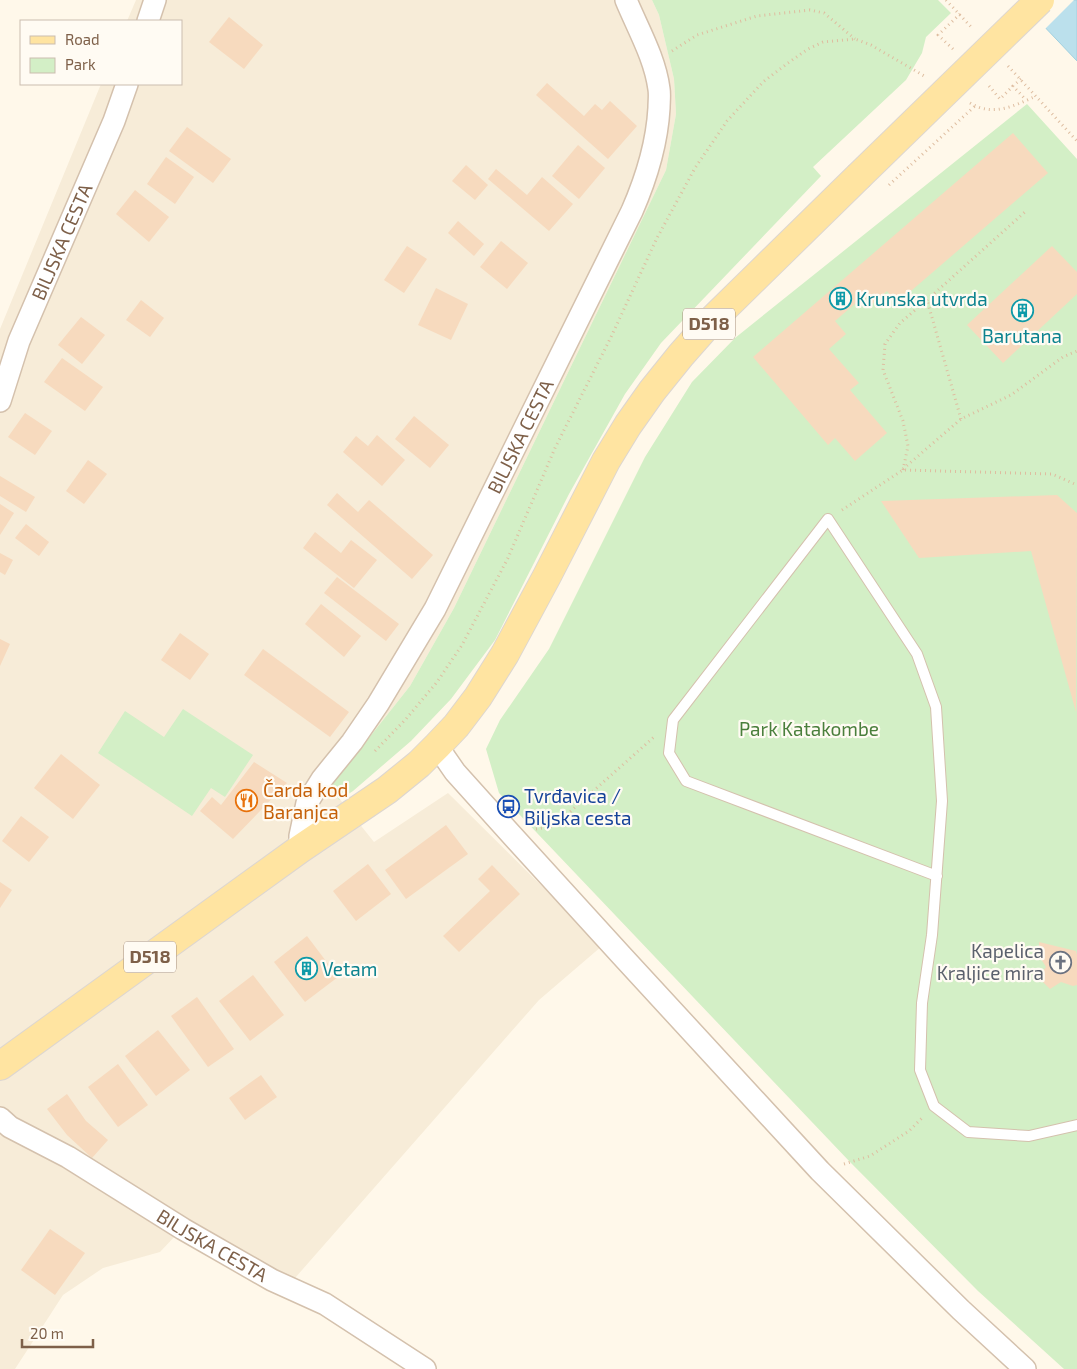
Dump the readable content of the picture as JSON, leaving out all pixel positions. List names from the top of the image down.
{
  "streets": {
    "main road": ["D518"],
    "street": ["BILJSKA CESTA"]
  },
  "crossings": [
    ["BILJSKA CESTA", "D518"]
  ],
  "parks": ["Park Katakombe"],
  "places": {
    "building": ["Krunska utvrda", "Barutana", "Vetam"],
    "restaurant": ["Čarda kod Baranjca"],
    "bus stop": ["Tvrđavica / Biljska cesta"],
    "church": ["Kapelica Kraljice mira"]
  },
  "legend": ["Road", "Park"],
  "scale_bar": "20 m"
}
